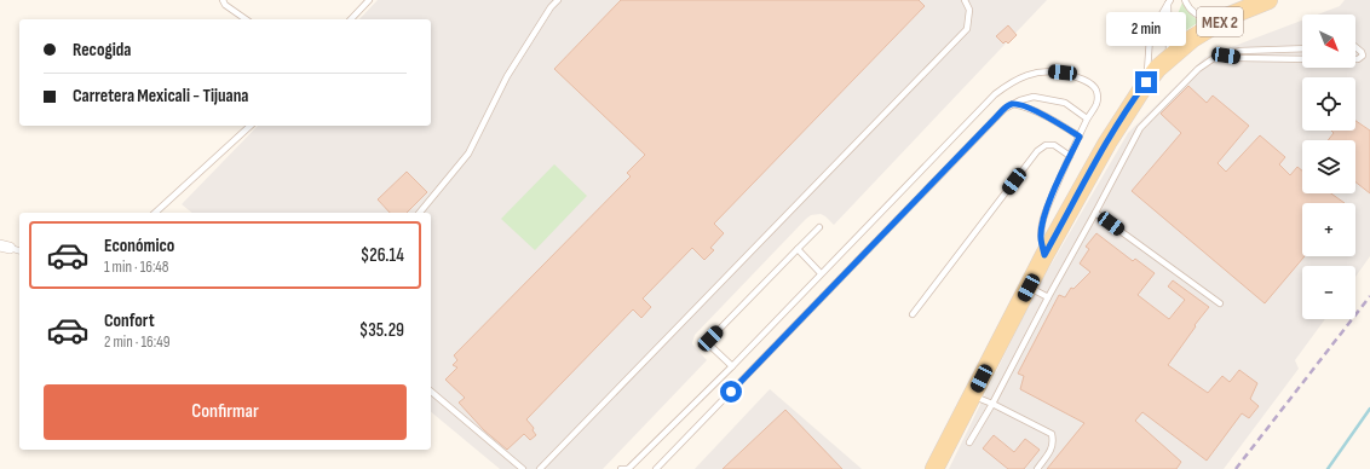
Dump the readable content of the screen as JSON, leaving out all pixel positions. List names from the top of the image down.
{
  "streets": {
    "main road": ["MEX 2"]
  },
  "north": "bottom right",
  "page": {
    "bubble": "2 min",
    "map_buttons": ["+", "−"],
    "banner": ["Recogida", "Carretera Mexicali - Tijuana"],
    "list": [
      {
        "name": "Económico",
        "note": "1 min · 16:48",
        "value": "$26.14"
      },
      {
        "name": "Confort",
        "note": "2 min · 16:49",
        "value": "$35.29"
      }
    ],
    "buttons": "Confirmar"
  }
}
